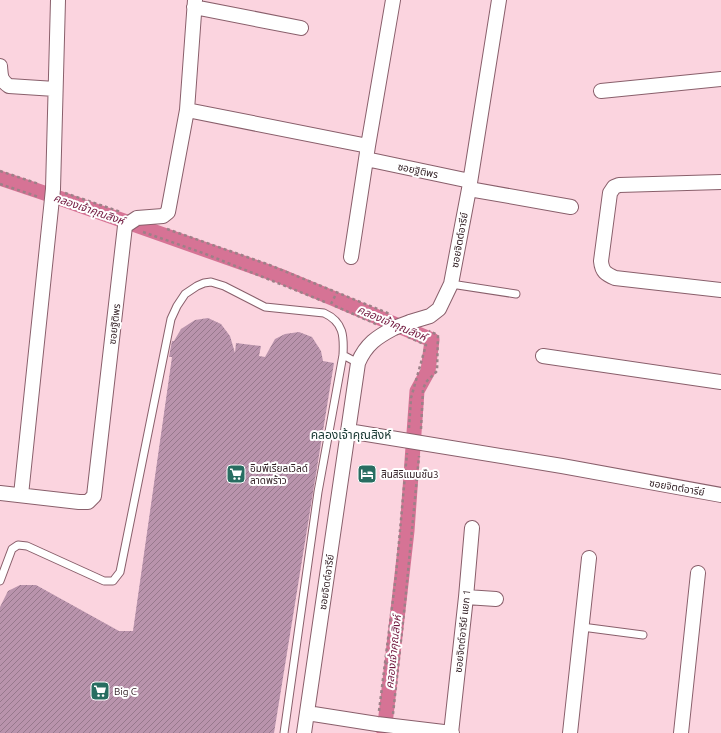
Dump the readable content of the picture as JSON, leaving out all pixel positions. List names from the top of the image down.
{
  "streets": {
    "street": ["ซอยฐิติพร", "ซอยจิตต์อารีย์", "ซอยจิตต์อารีย์ แยก 1"]
  },
  "crossings": [
    ["ซอยฐิติพร", "ซอยจิตต์อารีย์"],
    ["ซอยจิตต์อารีย์", "ซอยจิตต์อารีย์ แยก 1"]
  ],
  "districts": ["คลองเจ้าคุณสิงห์"],
  "water": ["คลองเจ้าคุณสิงห์"],
  "places": {
    "supermarket": ["อิมพีเรียลเวิลด์ ลาดพร้าว", "Big C"],
    "hotel": ["สินสิริแมนชั่น3"]
  }
}
